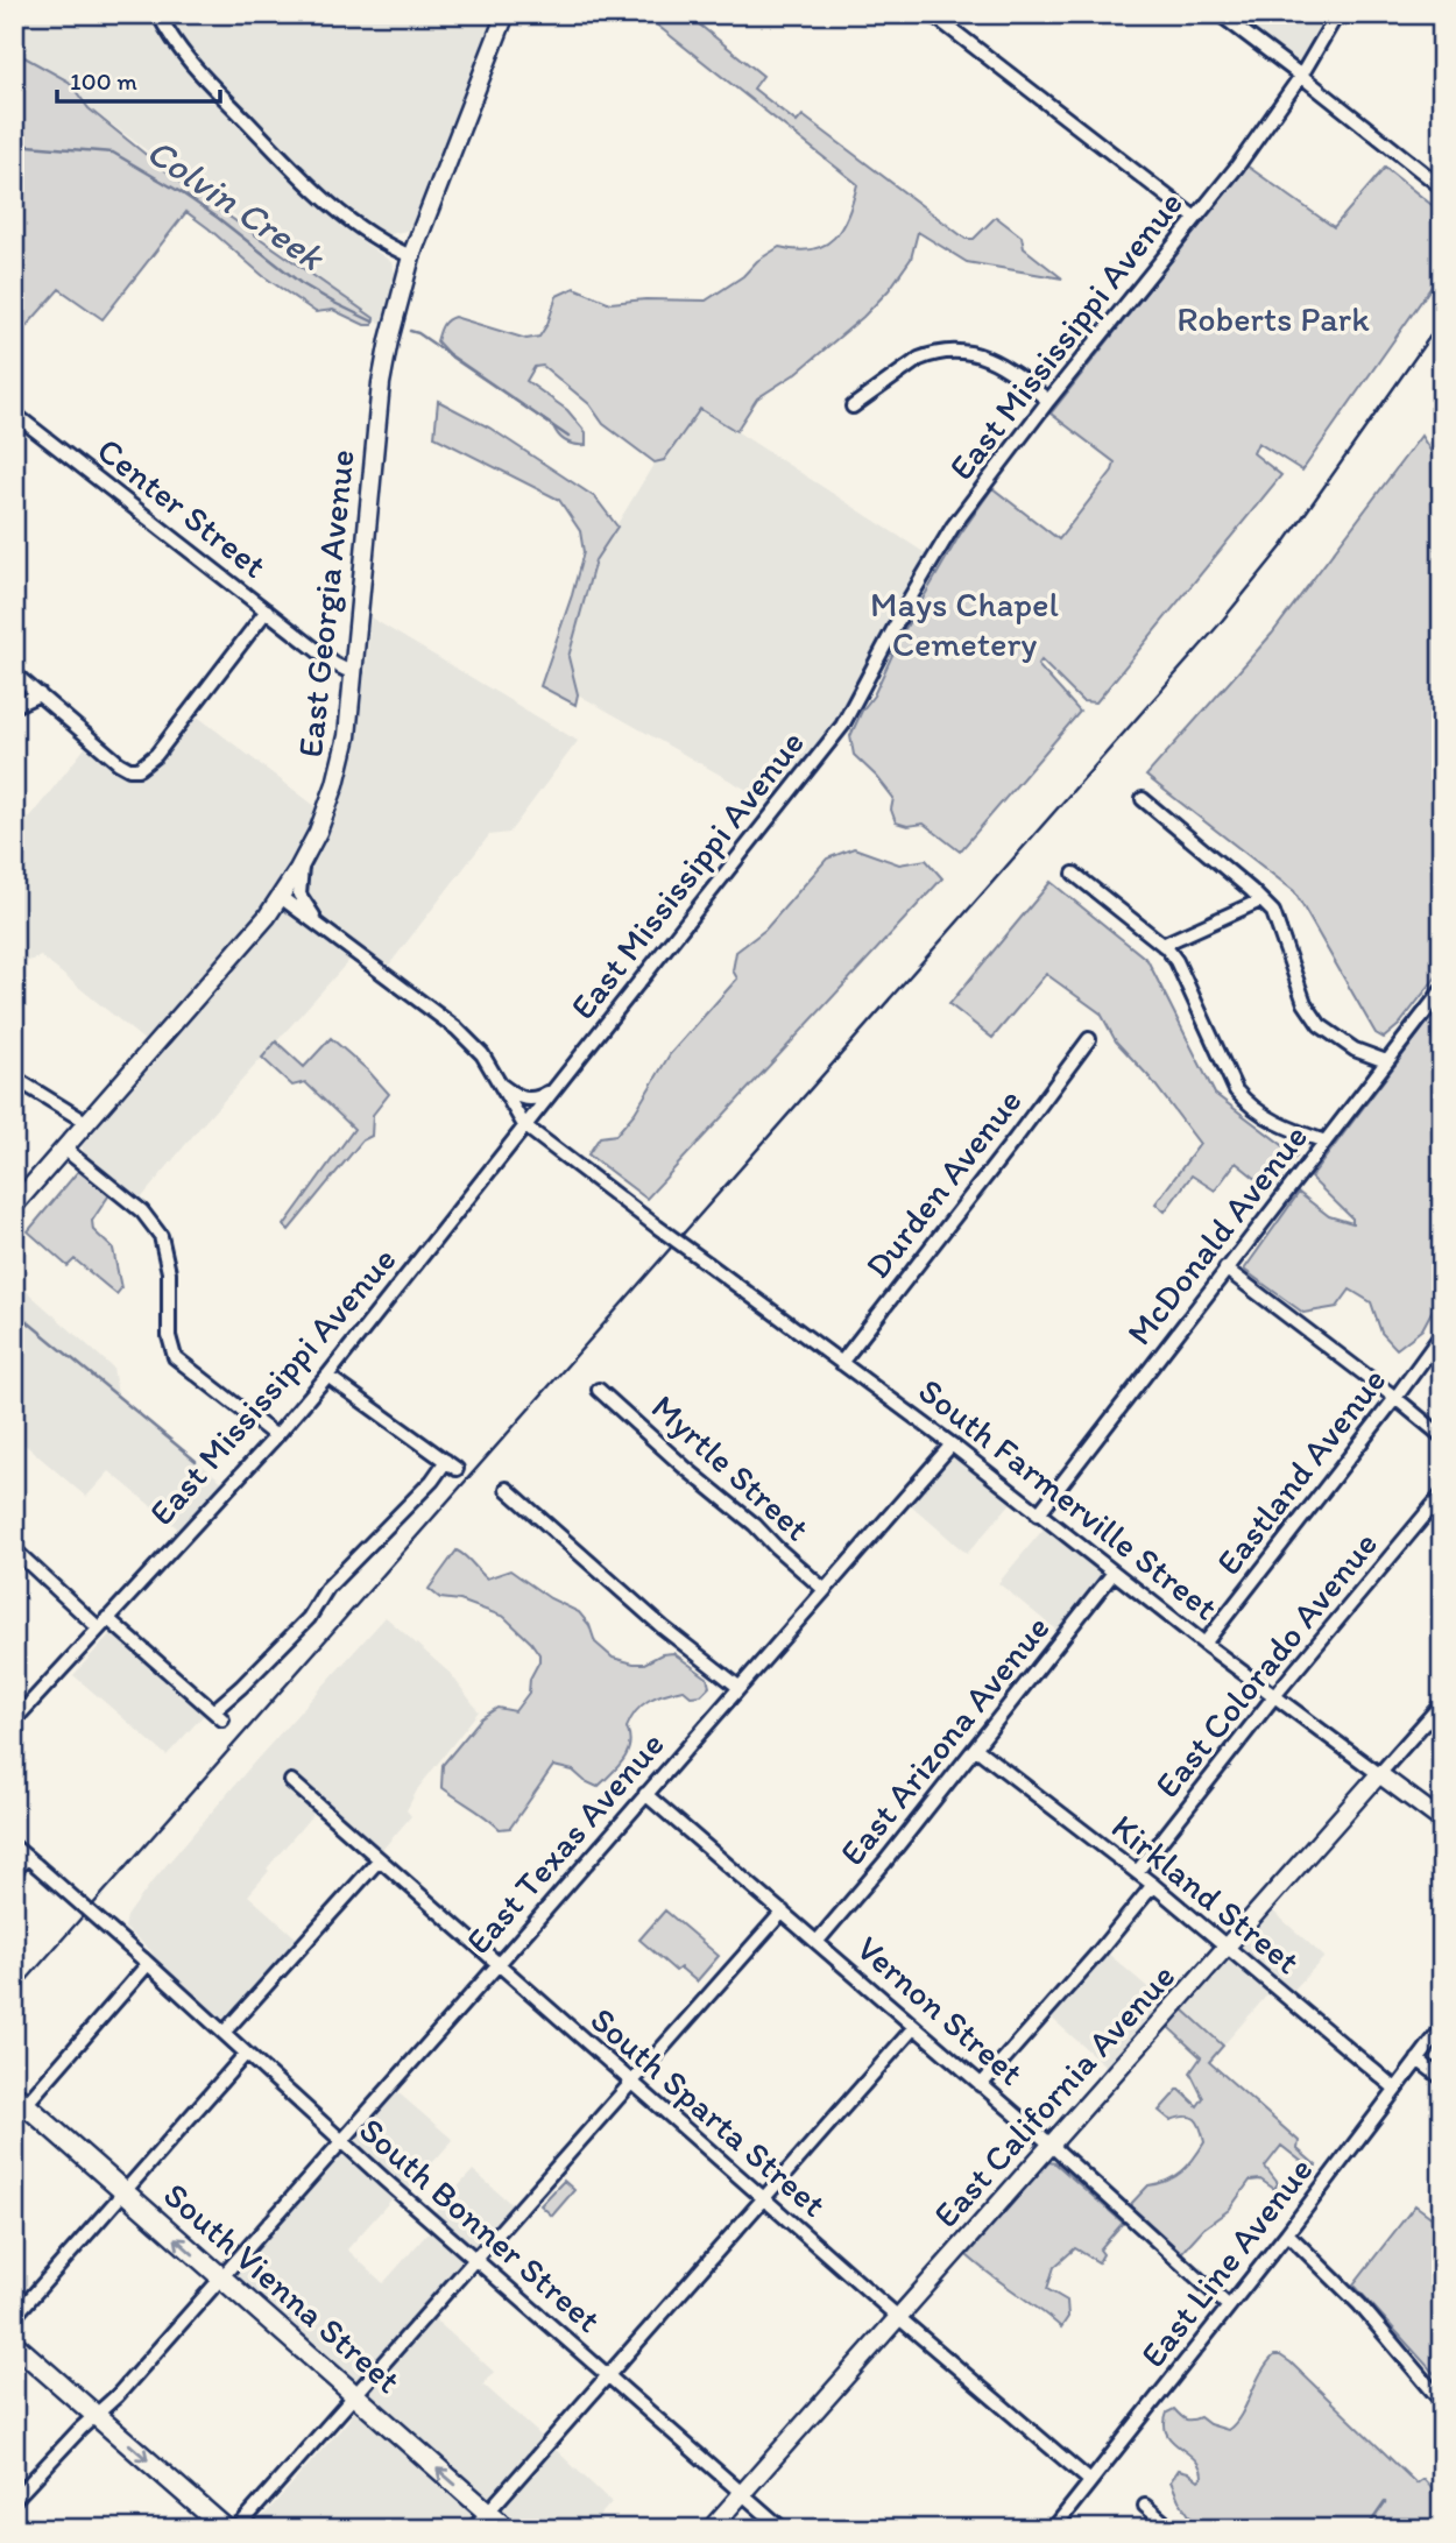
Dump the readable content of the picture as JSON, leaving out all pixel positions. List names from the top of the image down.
{
  "streets": {
    "highway": ["South Vienna Street"],
    "main road": ["East Georgia Avenue", "South Farmerville Street", "East California Avenue"],
    "street": [
      "East Mississippi Avenue",
      "Center Street",
      "Durden Avenue",
      "McDonald Avenue",
      "Myrtle Street",
      "Eastland Avenue",
      "East Colorado Avenue",
      "East Arizona Avenue",
      "East Texas Avenue",
      "Kirkland Street",
      "Vernon Street",
      "South Sparta Street",
      "South Bonner Street",
      "East Line Avenue"
    ]
  },
  "crossings": [
    ["East Mississippi Avenue", "South Farmerville Street"],
    ["Center Street", "East Georgia Avenue"],
    ["Durden Avenue", "South Farmerville Street"],
    ["McDonald Avenue", "South Farmerville Street"],
    ["Myrtle Street", "East Texas Avenue"],
    ["Eastland Avenue", "South Farmerville Street"],
    ["South Farmerville Street", "East Colorado Avenue"],
    ["South Farmerville Street", "East Arizona Avenue"],
    ["South Farmerville Street", "East Texas Avenue"],
    ["South Farmerville Street", "East California Avenue"],
    ["East Colorado Avenue", "Kirkland Street"],
    ["East Arizona Avenue", "Kirkland Street"],
    ["East Arizona Avenue", "Vernon Street"],
    ["East Texas Avenue", "Vernon Street"],
    ["East Texas Avenue", "South Sparta Street"],
    ["East Texas Avenue", "South Bonner Street"],
    ["East Texas Avenue", "South Vienna Street"],
    ["Kirkland Street", "East California Avenue"],
    ["Kirkland Street", "East Line Avenue"],
    ["Vernon Street", "East California Avenue"],
    ["Vernon Street", "East Line Avenue"],
    ["East California Avenue", "South Sparta Street"],
    ["East California Avenue", "South Bonner Street"],
    ["South Sparta Street", "East Line Avenue"]
  ],
  "one_way": ["South Vienna Street"],
  "water": ["Colvin Creek"],
  "parks": ["Roberts Park", "Mays Chapel Cemetery"],
  "scale_bar": "100 m"
}
